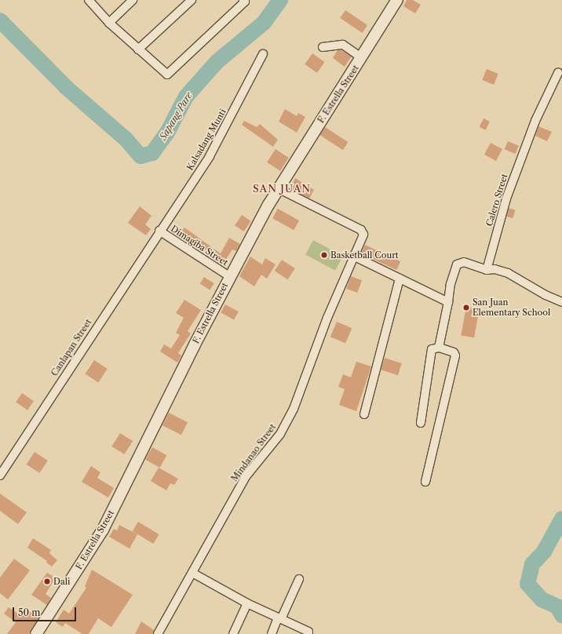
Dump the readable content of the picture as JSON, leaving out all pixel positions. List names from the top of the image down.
{
  "streets": {
    "main road": ["F. Estrella Street"],
    "street": [
      "Kalsadang Munti",
      "Calero Street",
      "Dimagiba Street",
      "Canlapan Street",
      "Mindanao Street"
    ]
  },
  "crossings": [
    ["F. Estrella Street", "Dimagiba Street"],
    ["F. Estrella Street", "Mindanao Street"],
    ["Kalsadang Munti", "Dimagiba Street"],
    ["Kalsadang Munti", "Canlapan Street"],
    ["Dimagiba Street", "Canlapan Street"]
  ],
  "districts": ["SAN JUAN"],
  "water": ["Sapang Pare"],
  "places": ["Basketball Court", "San Juan Elementary School", "Dali"],
  "scale_bar": "50 m"
}
